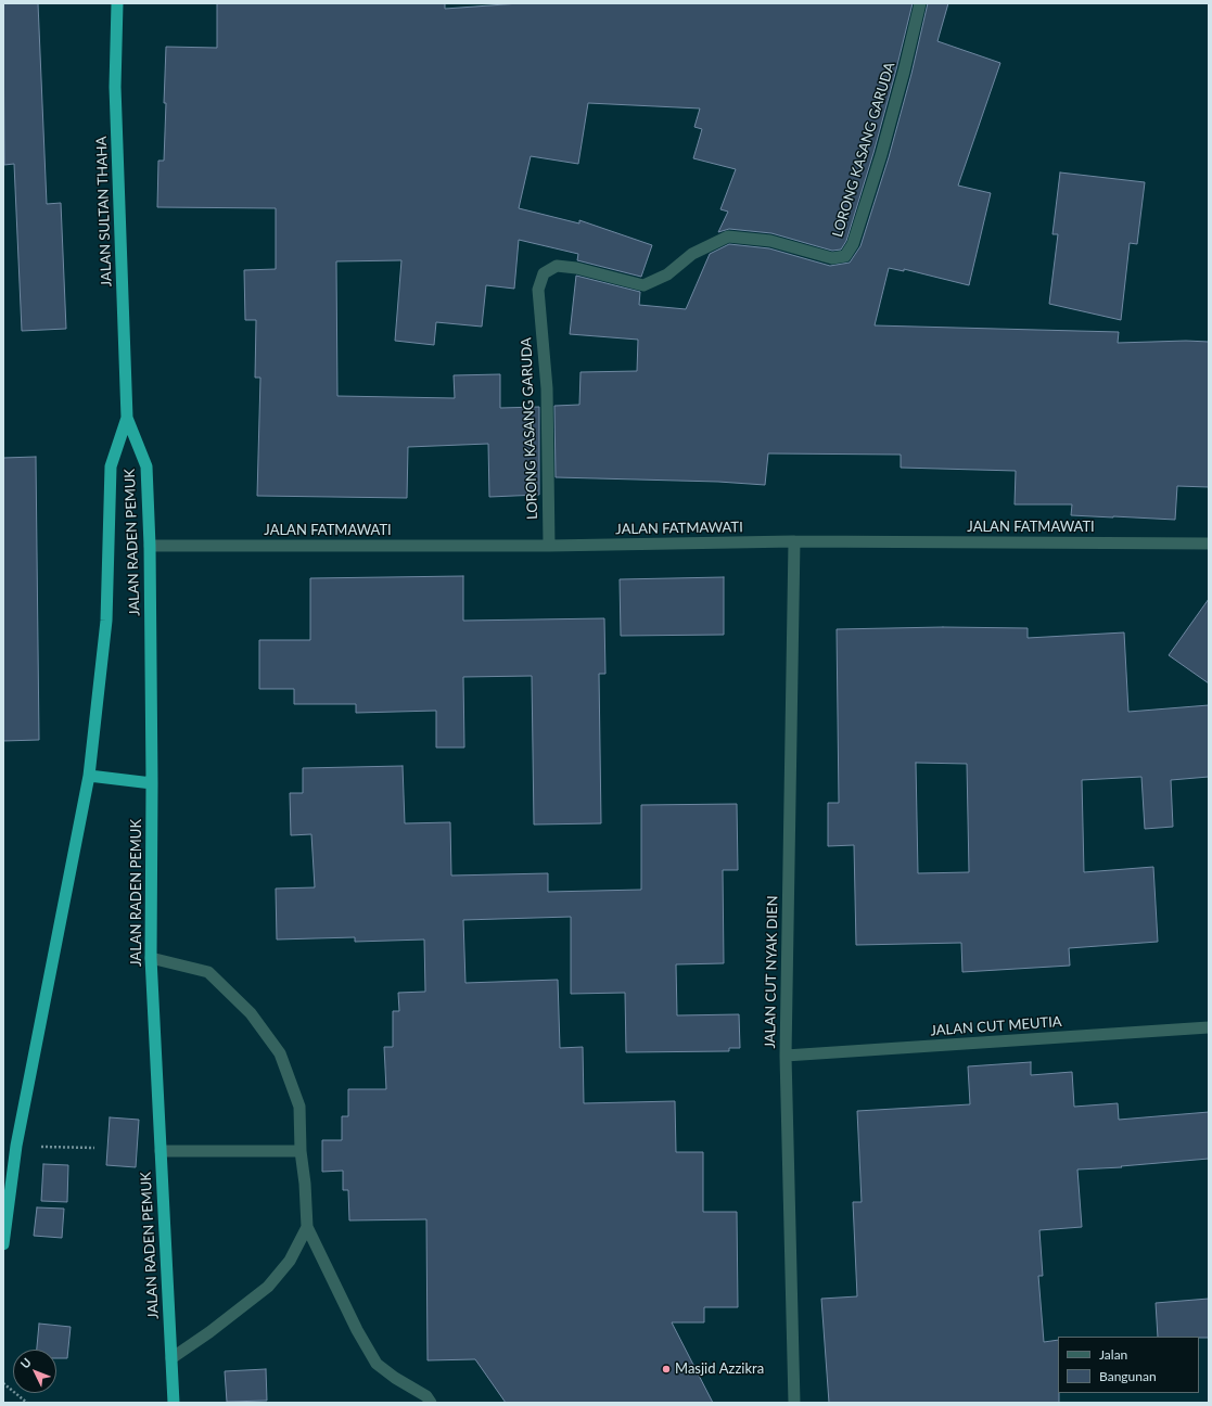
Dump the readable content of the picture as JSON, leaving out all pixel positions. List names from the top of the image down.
{
  "streets": {
    "highway": ["JALAN SULTAN THAHA", "JALAN RADEN PEMUK"],
    "street": [
      "LORONG KASANG GARUDA",
      "JALAN FATMAWATI",
      "JALAN CUT NYAK DIEN",
      "JALAN CUT MEUTIA"
    ]
  },
  "crossings": [
    ["LORONG KASANG GARUDA", "JALAN FATMAWATI"],
    ["JALAN SULTAN THAHA", "JALAN RADEN PEMUK"],
    ["JALAN FATMAWATI", "JALAN RADEN PEMUK"],
    ["JALAN FATMAWATI", "JALAN CUT NYAK DIEN"],
    ["JALAN CUT NYAK DIEN", "JALAN CUT MEUTIA"]
  ],
  "places": ["Masjid Azzikra"],
  "legend": ["Jalan", "Bangunan"],
  "north": "top left"
}
